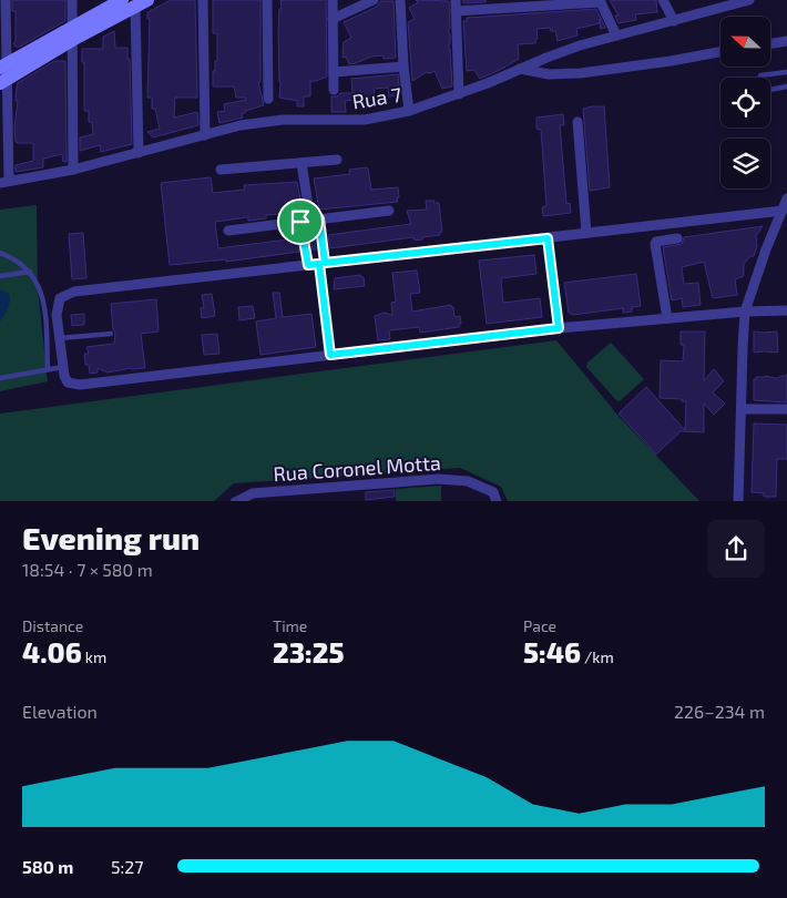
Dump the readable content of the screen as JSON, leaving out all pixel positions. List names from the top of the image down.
{
  "streets": {
    "street": ["Rua 7", "Rua Coronel Motta"]
  },
  "north": "left",
  "page": {
    "heading": ["Evening run", "18:54 · 7 × 580 m"],
    "stats": [
      ["Distance", "4.06 km"],
      ["Time", "23:25"],
      ["Pace", "5:46 /km"]
    ],
    "chart": ["Elevation", "226–234 m"],
    "list": [
      {
        "name": "580 m",
        "note": "5:27"
      }
    ]
  }
}
